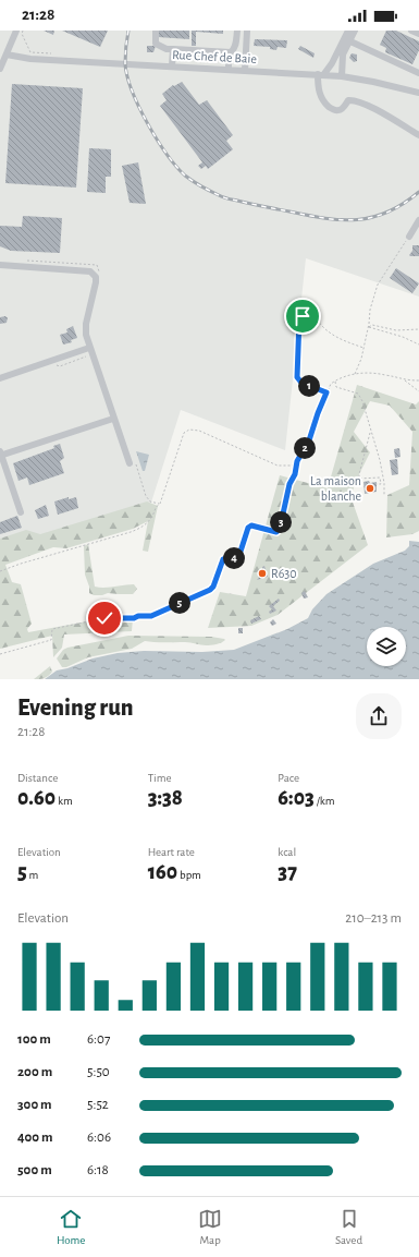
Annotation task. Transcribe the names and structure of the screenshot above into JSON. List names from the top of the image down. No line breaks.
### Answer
{"streets":{"street":["Rue Chef de Baie"]},"places":["La maison blanche","R630"],"page":{"status":"21:28","pins":["1","2","3","4","5"],"heading":["Evening run","21:28"],"stats":[["Distance","0.60 km"],["Time","3:38"],["Pace","6:03 /km"],["Elevation","5 m"],["Heart rate","160 bpm"],["kcal","37"]],"chart":["Elevation","210–213 m"],"list":[{"name":"100 m","note":"6:07"},{"name":"200 m","note":"5:50"},{"name":"300 m","note":"5:52"},{"name":"400 m","note":"6:06"},{"name":"500 m","note":"6:18"}],"tabs":["Home","Map","Saved"]}}
